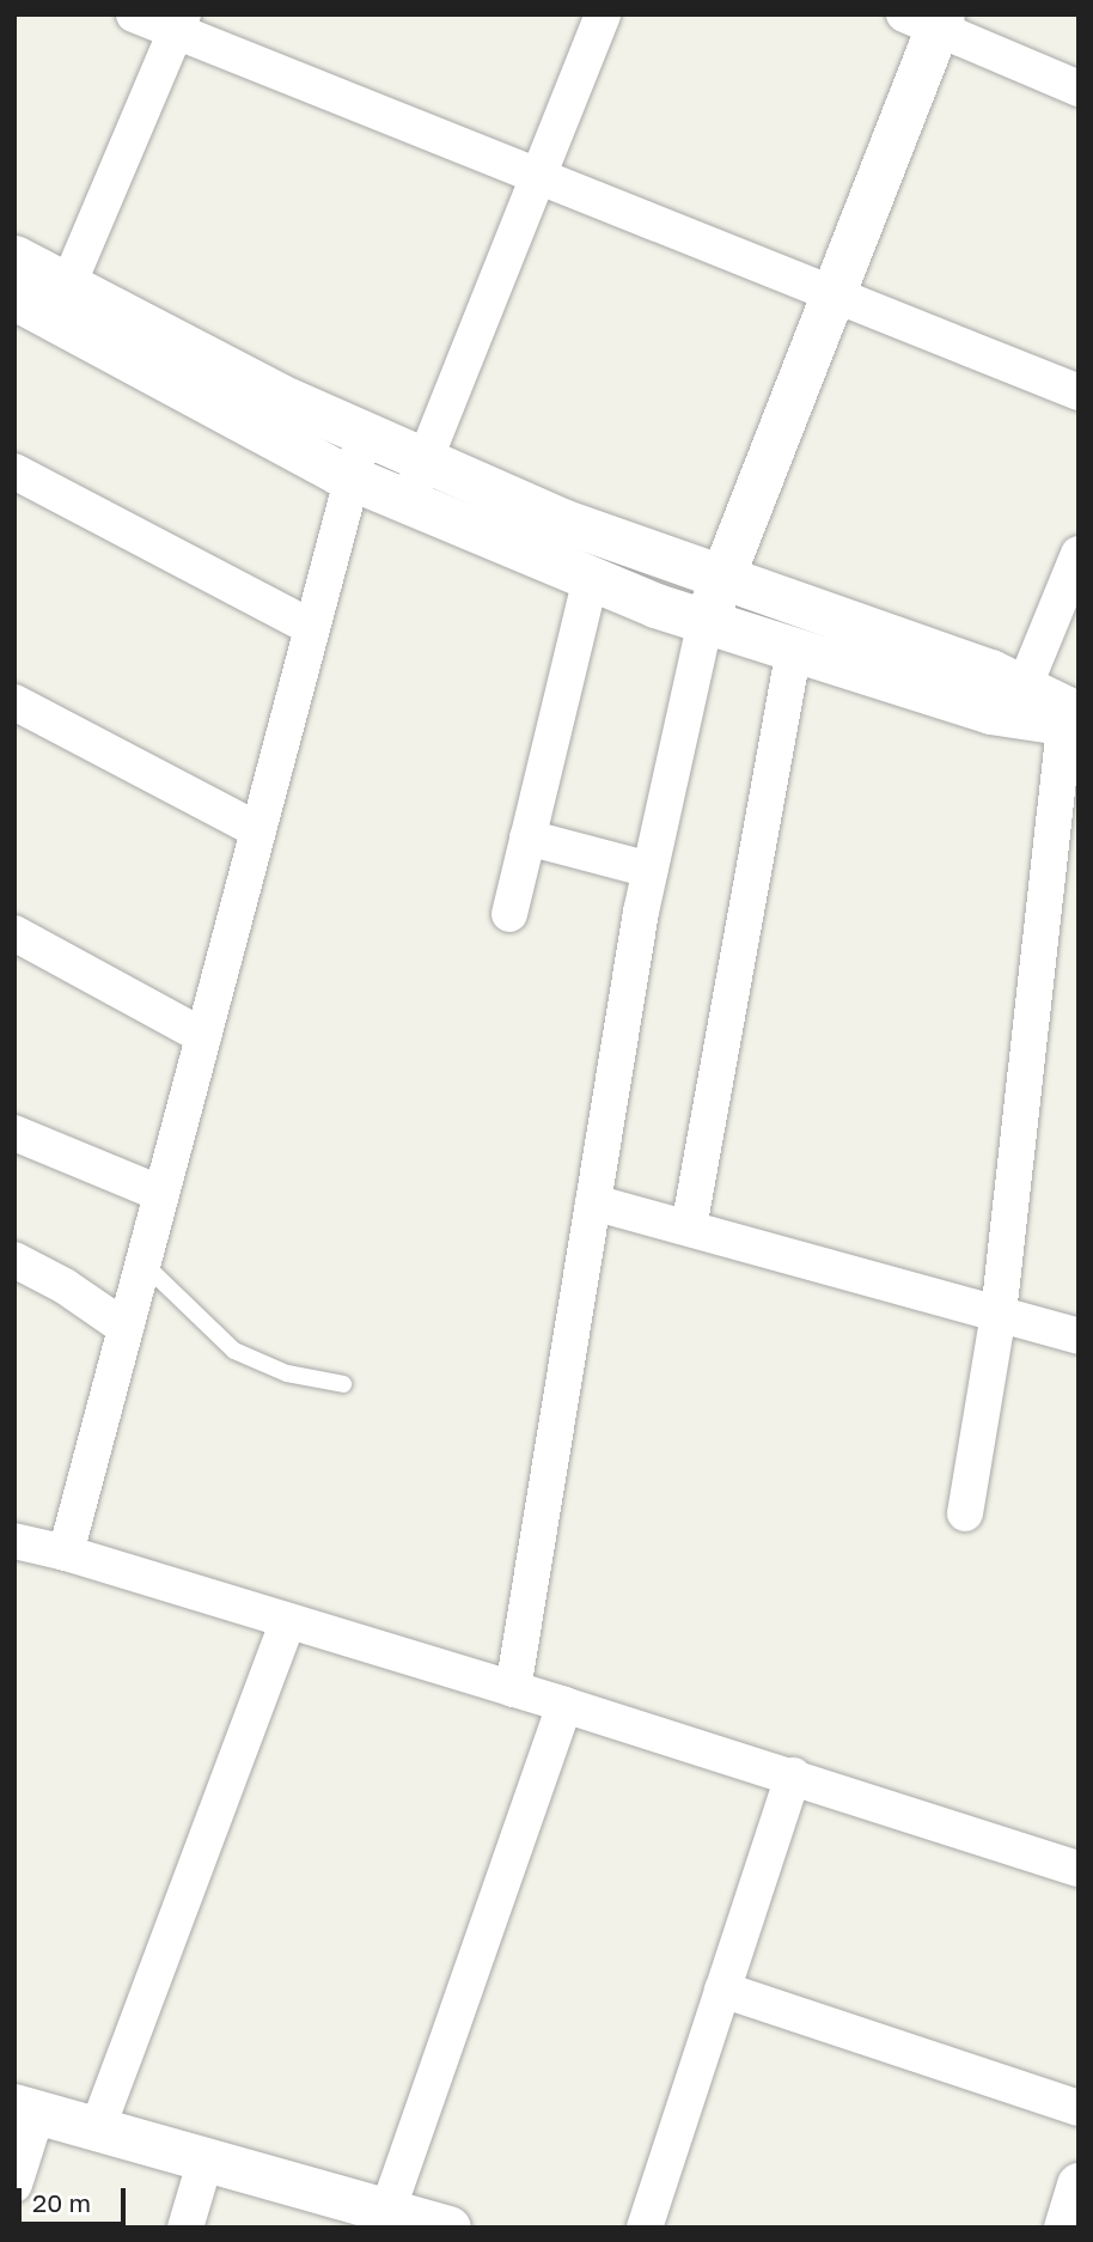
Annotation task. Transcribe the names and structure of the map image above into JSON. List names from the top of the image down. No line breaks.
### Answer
{"scale_bar":"20 m"}
